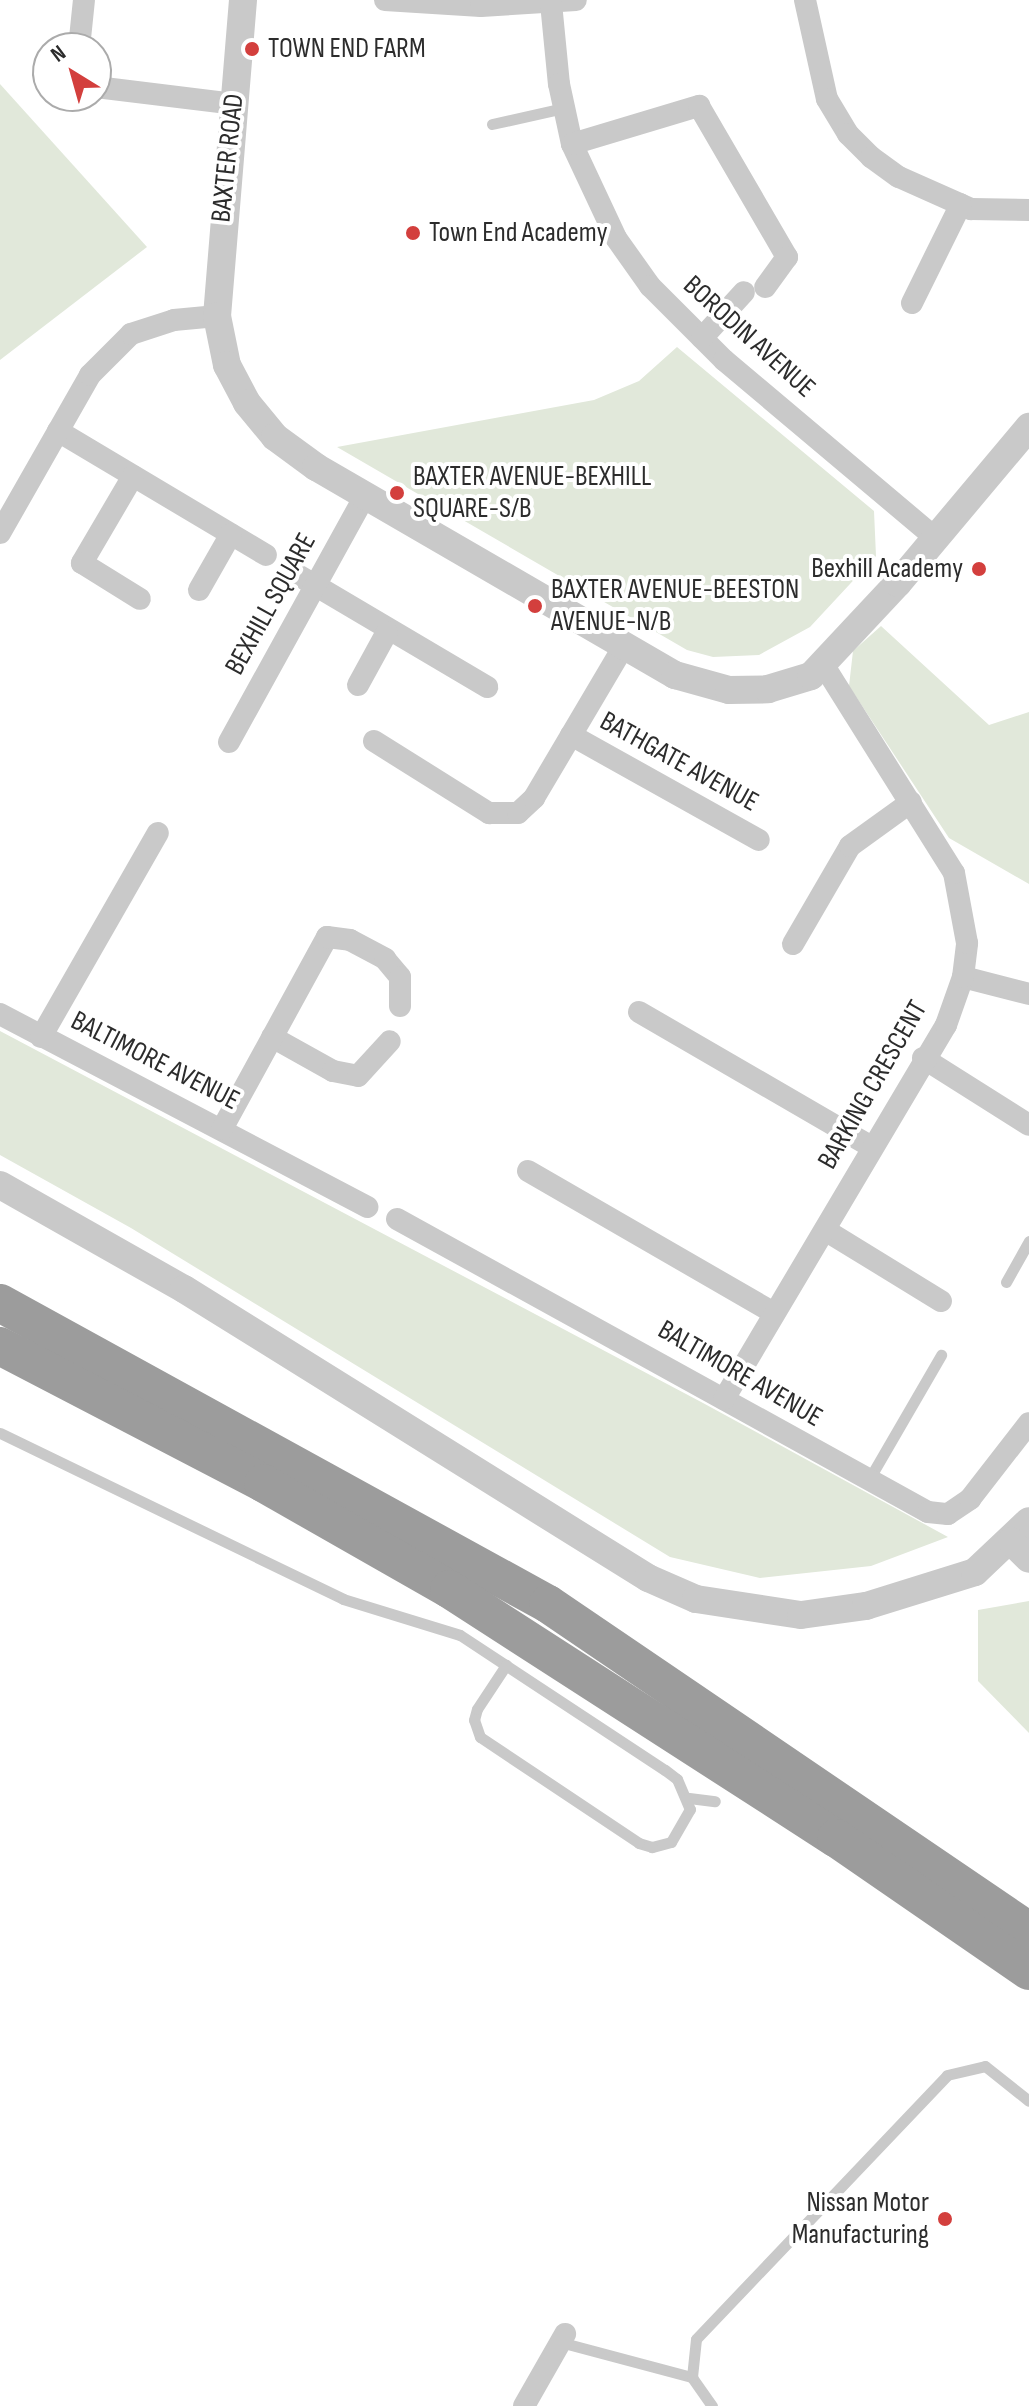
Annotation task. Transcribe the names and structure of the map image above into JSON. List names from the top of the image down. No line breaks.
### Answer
{"streets":{"street":["BAXTER ROAD","BORODIN AVENUE","BEXHILL SQUARE","BATHGATE AVENUE","BALTIMORE AVENUE","BARKING CRESCENT"]},"crossings":[["BAXTER ROAD","BORODIN AVENUE"],["BAXTER ROAD","BEXHILL SQUARE"],["BAXTER ROAD","BARKING CRESCENT"],["BALTIMORE AVENUE","BARKING CRESCENT"]],"places":["TOWN END FARM","Town End Academy","BAXTER AVENUE-BEXHILL SQUARE-S/B","Bexhill Academy","BAXTER AVENUE-BEESTON AVENUE-N/B","Nissan Motor Manufacturing"],"north":"top left"}
